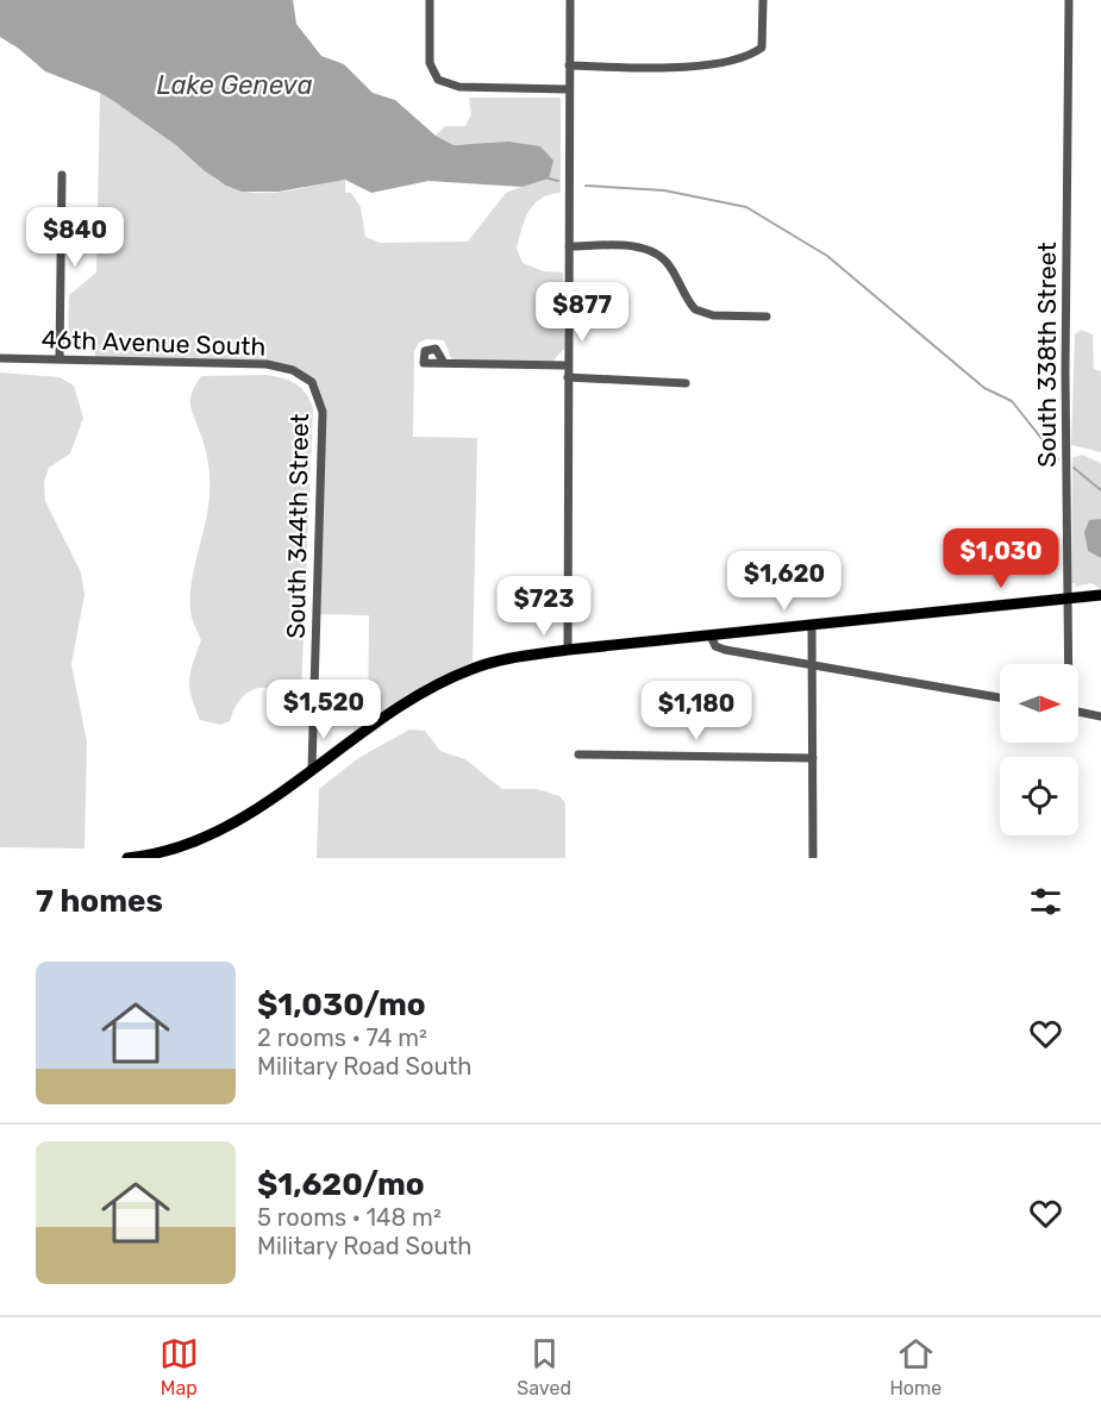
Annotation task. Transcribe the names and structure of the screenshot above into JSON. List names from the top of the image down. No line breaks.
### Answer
{"streets":{"street":["46th Avenue South","South 338th Street","South 344th Street"]},"crossings":[["46th Avenue South","South 344th Street"]],"water":["Lake Geneva"],"north":"right","page":{"price":["$840","$877","$1,030","$1,620","$723","$1,520","$1,180"],"heading":"7 homes","list":[{"name":"$1,030/mo","note":"2 rooms · 74 m² · Military Road South"},{"name":"$1,620/mo","note":"5 rooms · 148 m² · Military Road South"}],"tabs":["Map","Saved","Home"]}}
